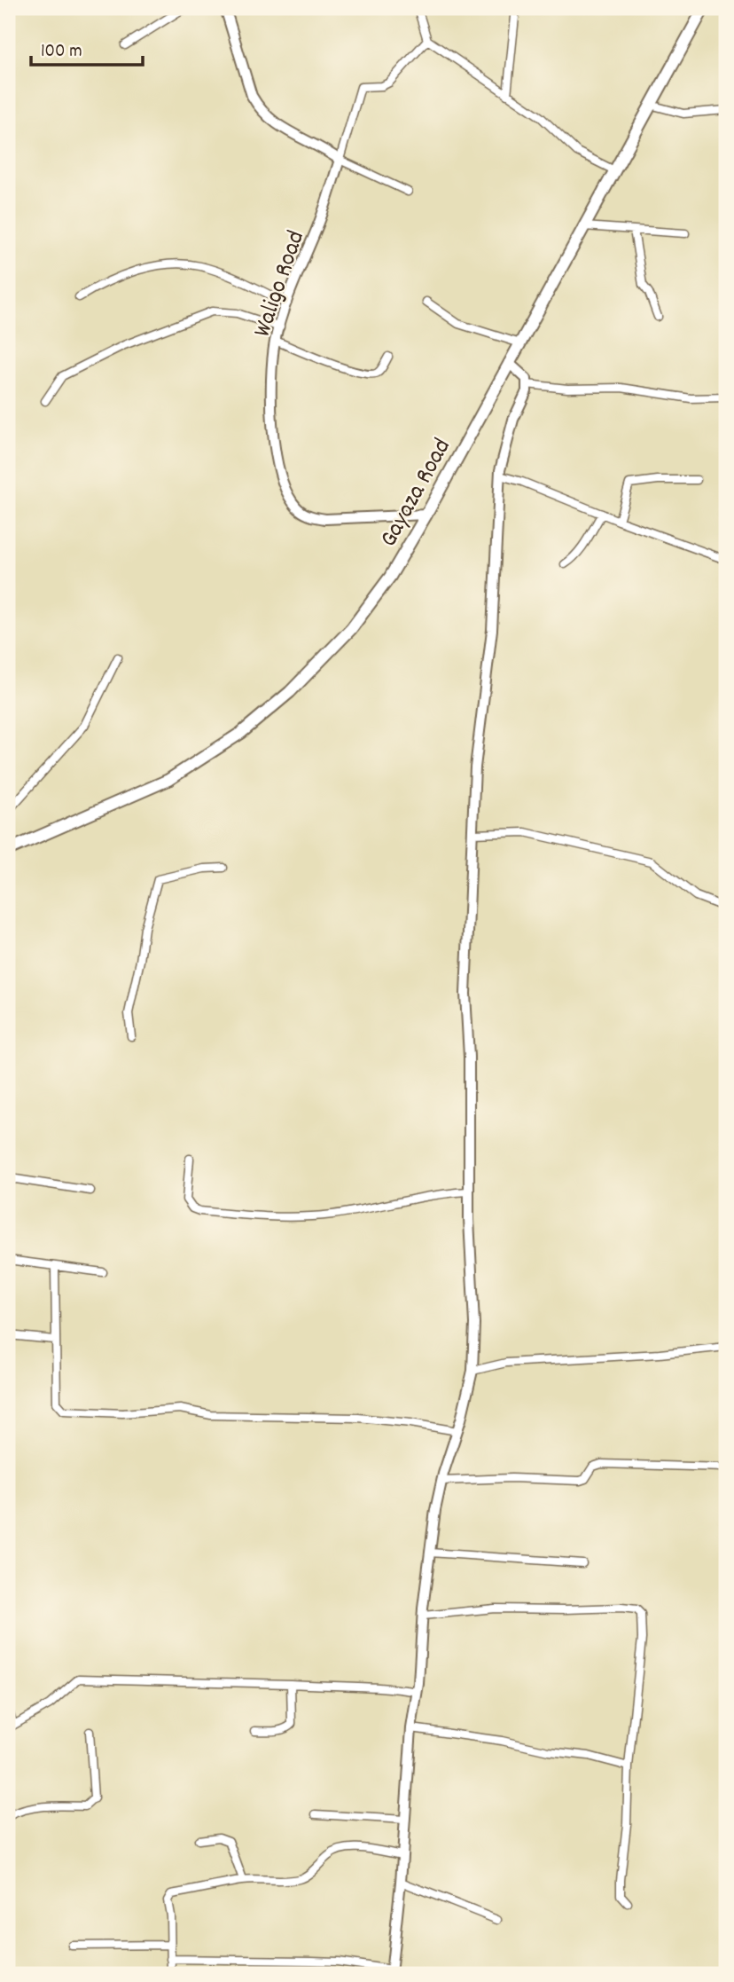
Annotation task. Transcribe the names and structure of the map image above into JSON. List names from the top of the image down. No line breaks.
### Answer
{"streets":{"main road":["Gayaza Road"],"street":["Waligo Road"]},"crossings":[["Waligo Road","Gayaza Road"]],"scale_bar":"100 m"}
